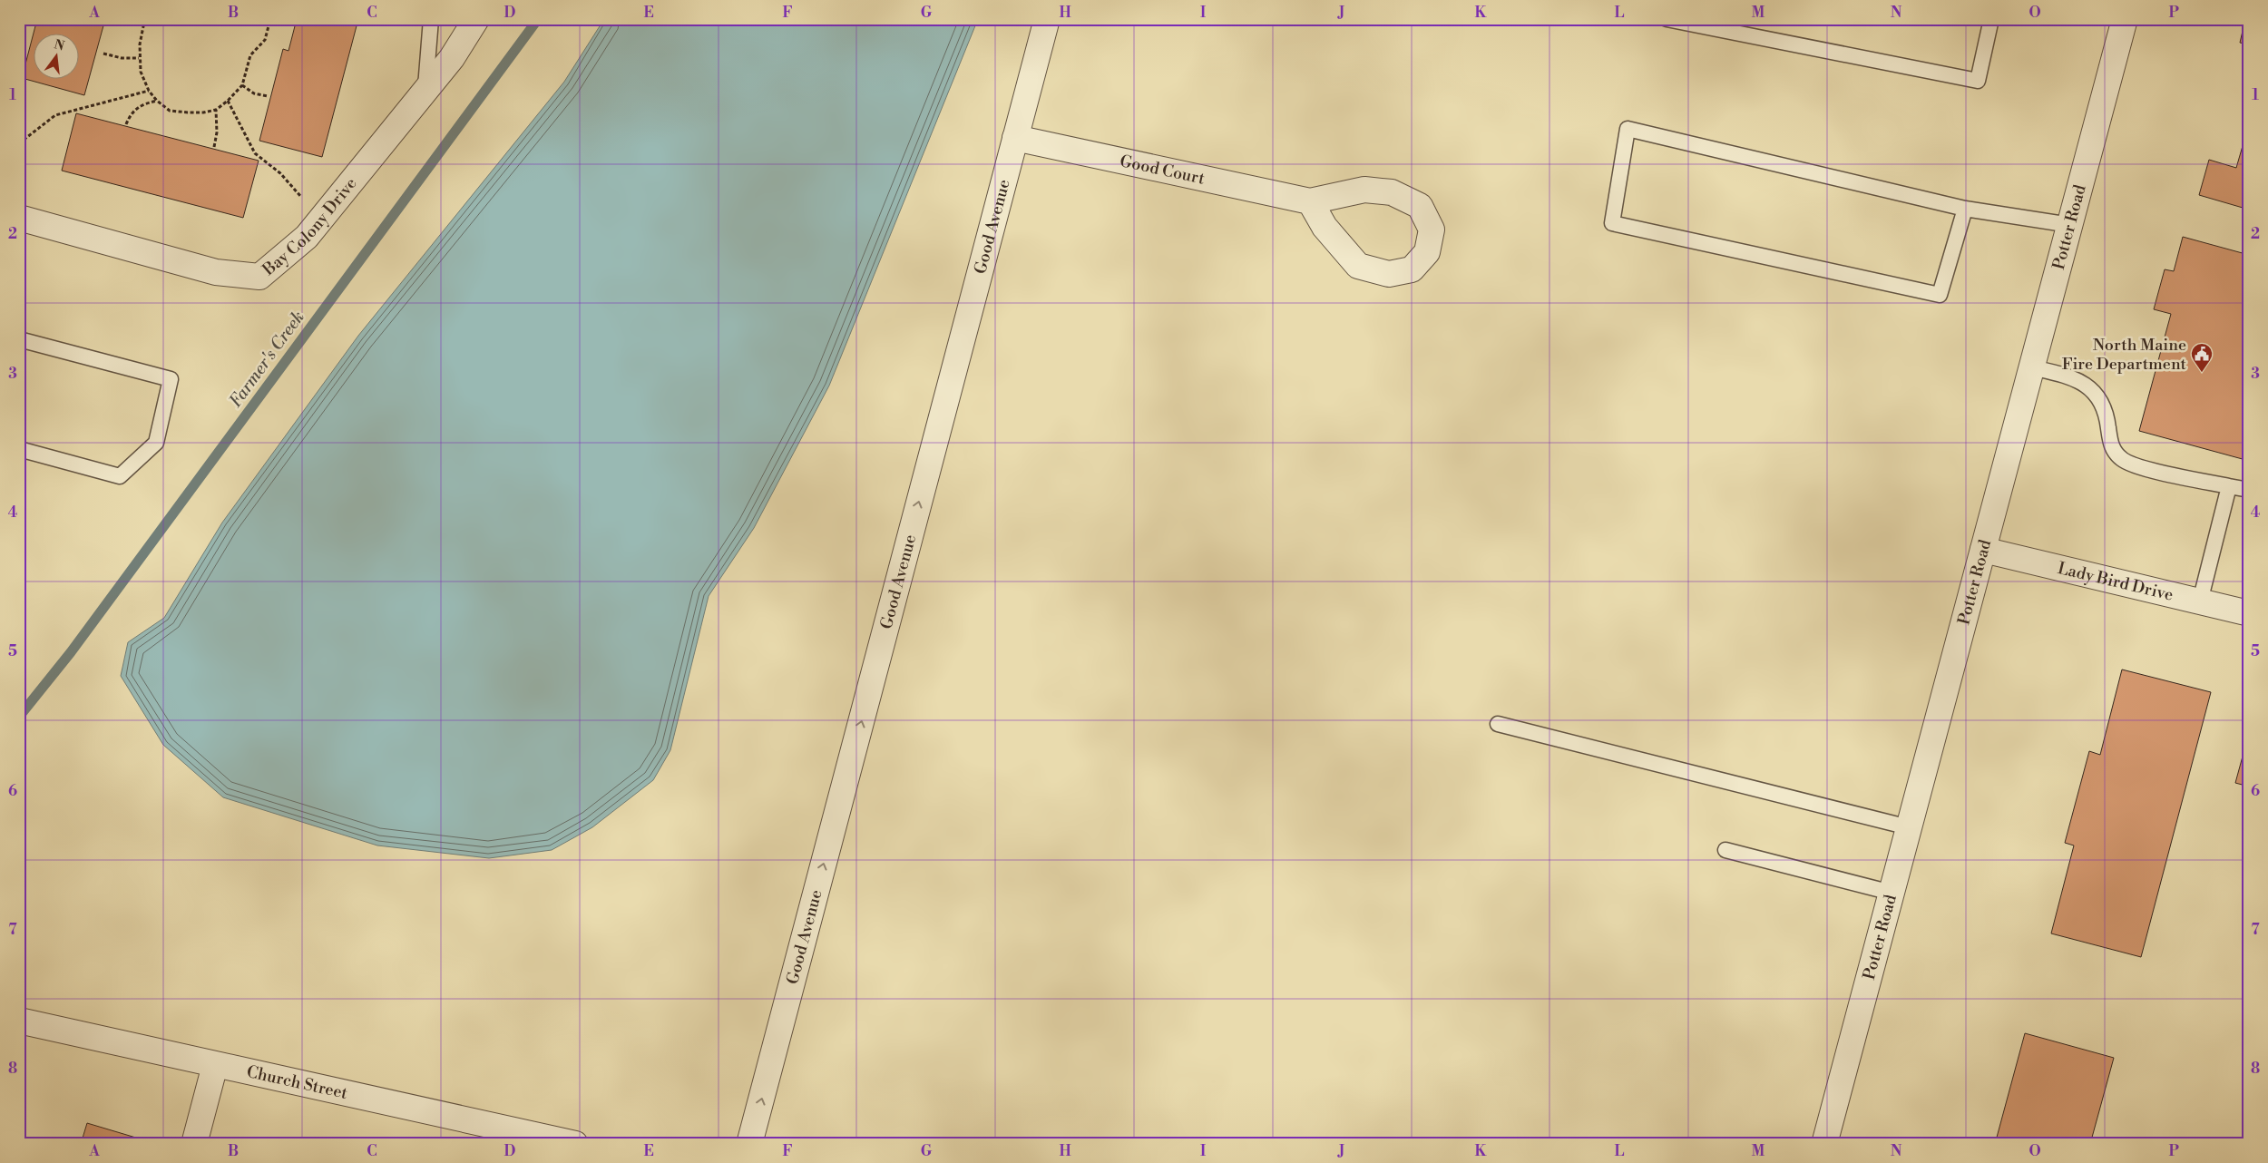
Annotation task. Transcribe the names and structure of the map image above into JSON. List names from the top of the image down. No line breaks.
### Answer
{"streets":{"street":["Good Court","Bay Colony Drive","Good Avenue","Potter Road","Lady Bird Drive","Church Street"]},"crossings":[["Good Court","Good Avenue"],["Potter Road","Lady Bird Drive"]],"one_way":["Good Avenue"],"water":["Farmer's Creek"],"places":{"public building":["North Maine Fire Department"]},"north":"top","grid":{"columns":["A","B","C","D","E","F","G","H","I","J","K","L","M","N","O","P"],"rows":["1","2","3","4","5","6","7","8"]}}
